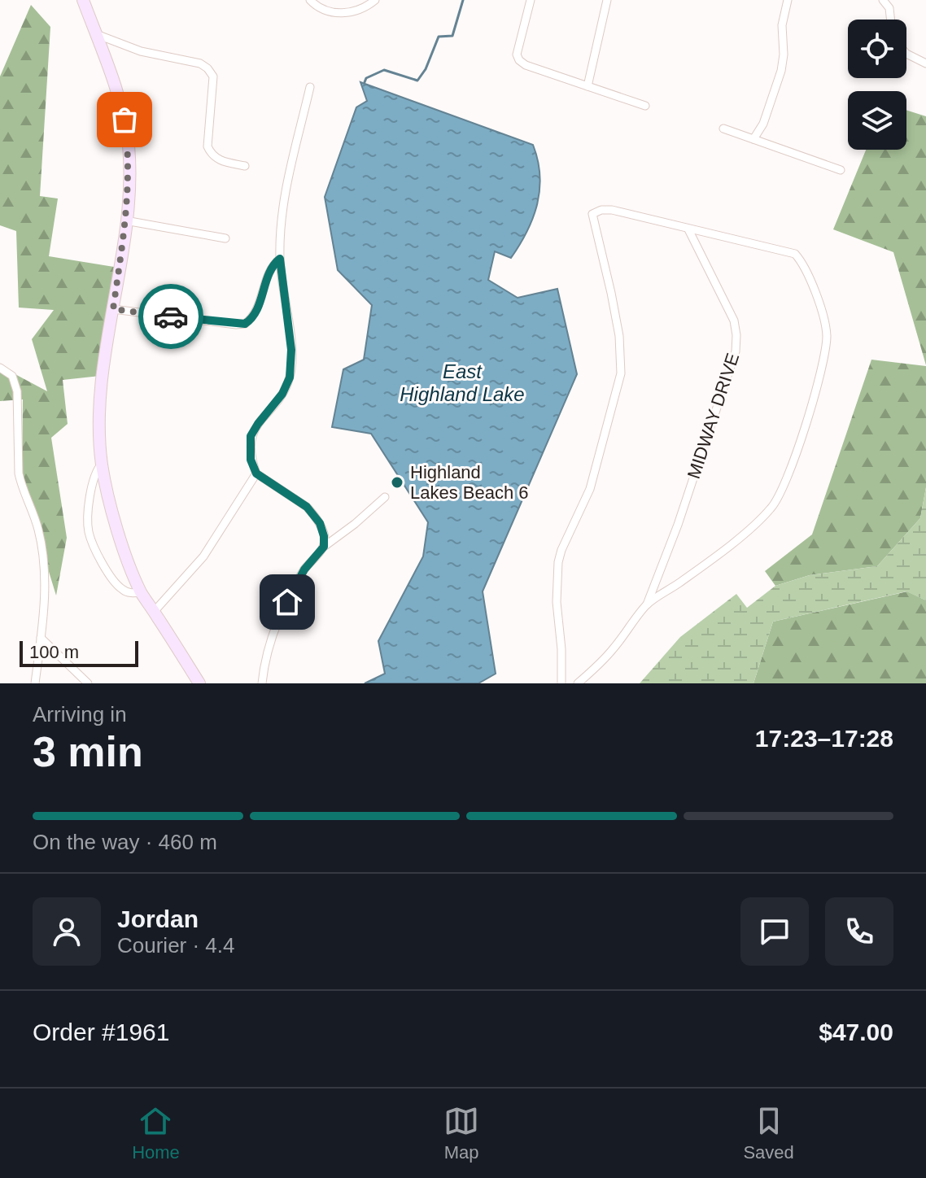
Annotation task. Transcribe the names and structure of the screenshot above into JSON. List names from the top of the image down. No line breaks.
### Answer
{"streets":{"street":["MIDWAY DRIVE"]},"water":["East Highland Lake"],"places":["Highland Lakes Beach 6"],"scale_bar":"100 m","page":{"scale":"100 m","heading":["3 min","Arriving in","17:23–17:28"],"panel":["Jordan","Courier · 4.4","Order #1961","$47.00"],"bar":"On the way · 460 m","tabs":["Home","Map","Saved"]}}
